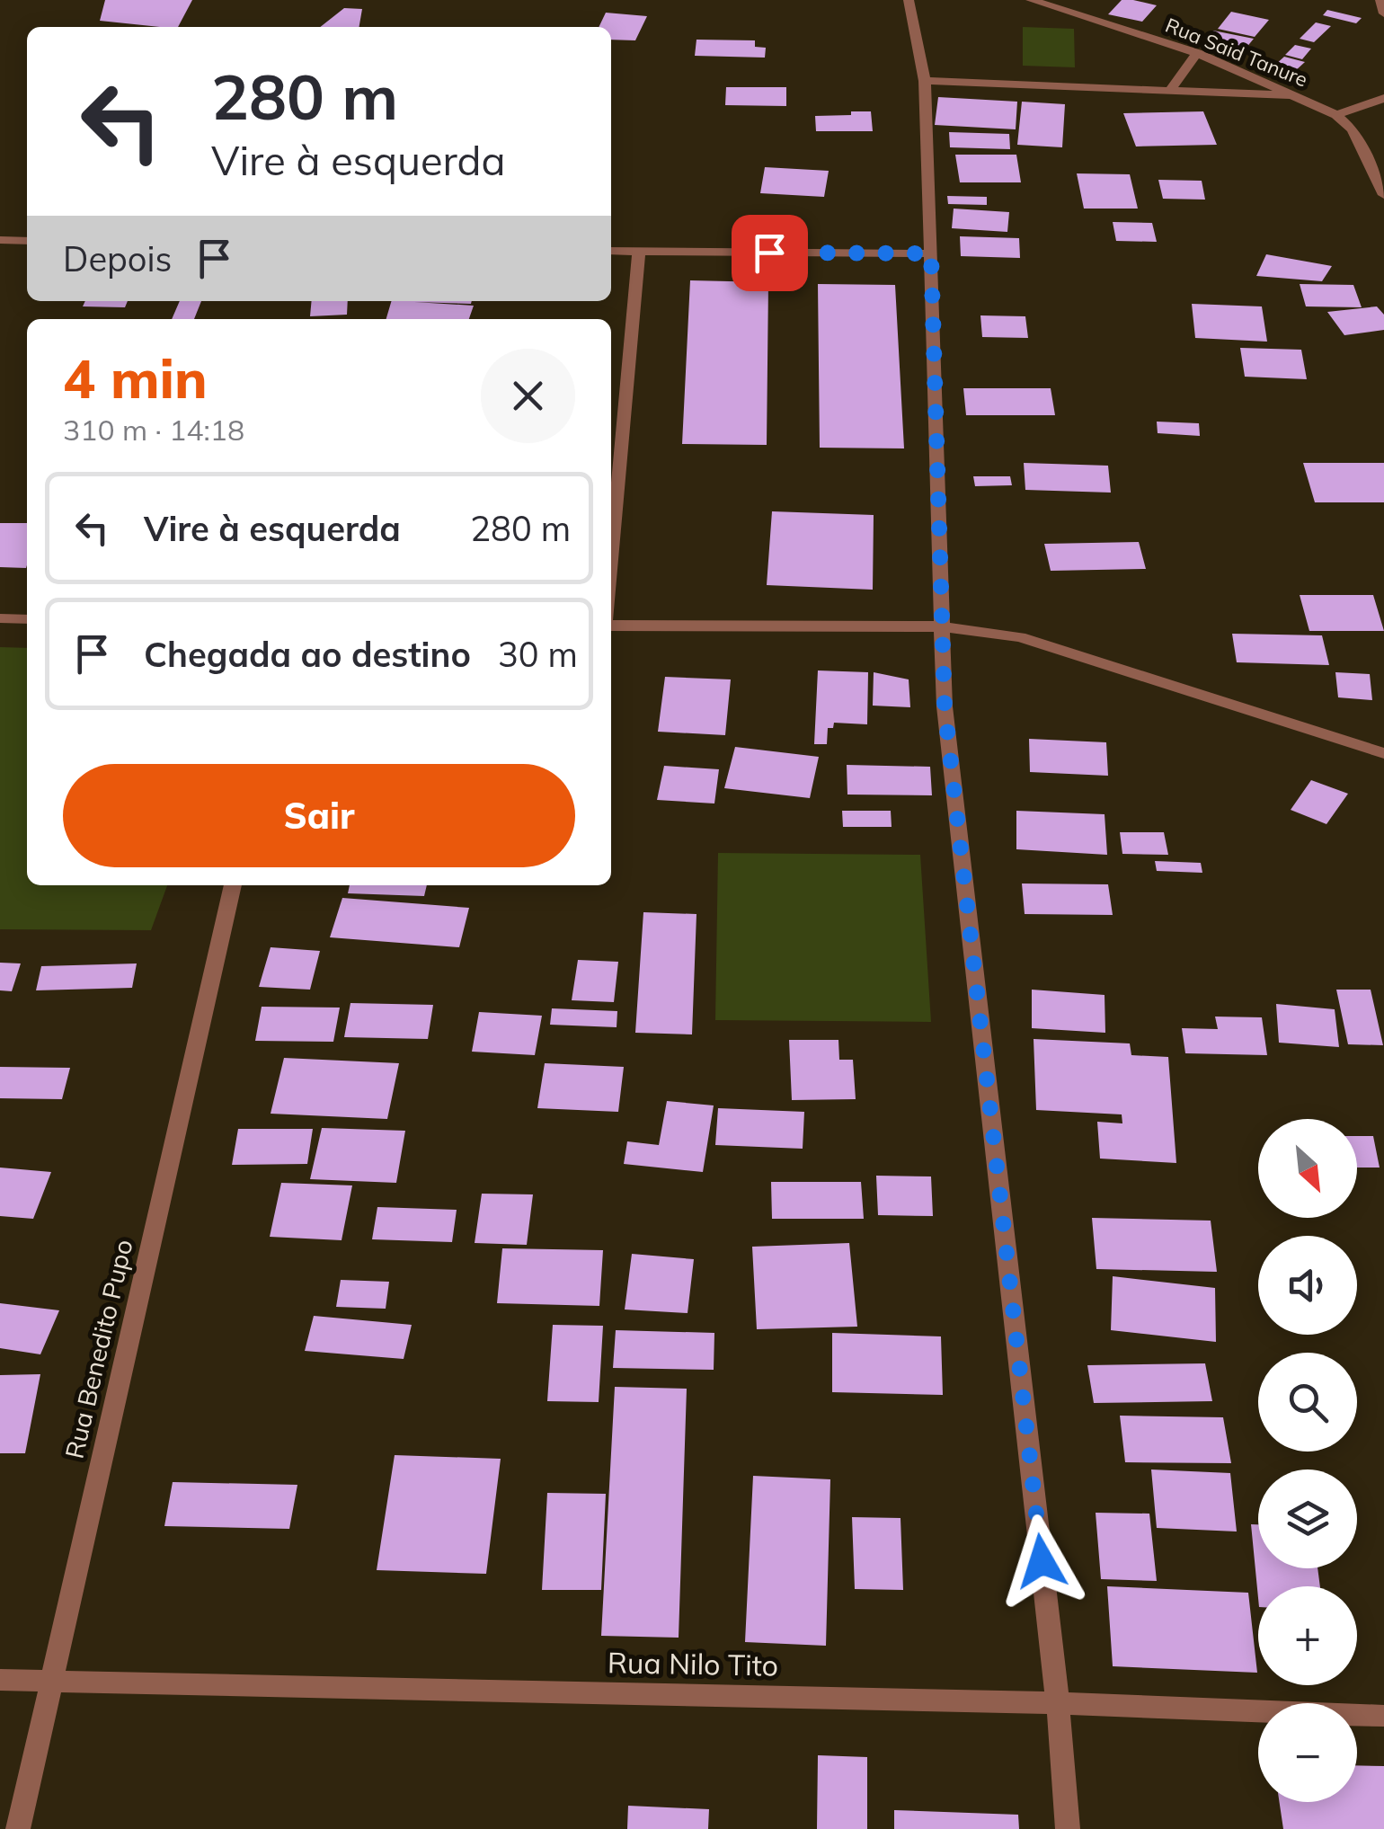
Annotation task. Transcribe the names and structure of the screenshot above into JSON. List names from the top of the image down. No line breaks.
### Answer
{"streets":{"street":["Rua Said Tanure","Rua Benedito Pupo","Rua Nilo Tito"]},"crossings":[["Rua Benedito Pupo","Rua Nilo Tito"]],"north":"bottom right","page":{"turn":["280 m","Vire à esquerda"],"then":"Depois","heading":["4 min","310 m · 14:18"],"list":[{"name":"Vire à esquerda","value":"280 m"},{"name":"Chegada ao destino","value":"30 m"}],"buttons":"Sair","map_buttons":["+","−"]}}
